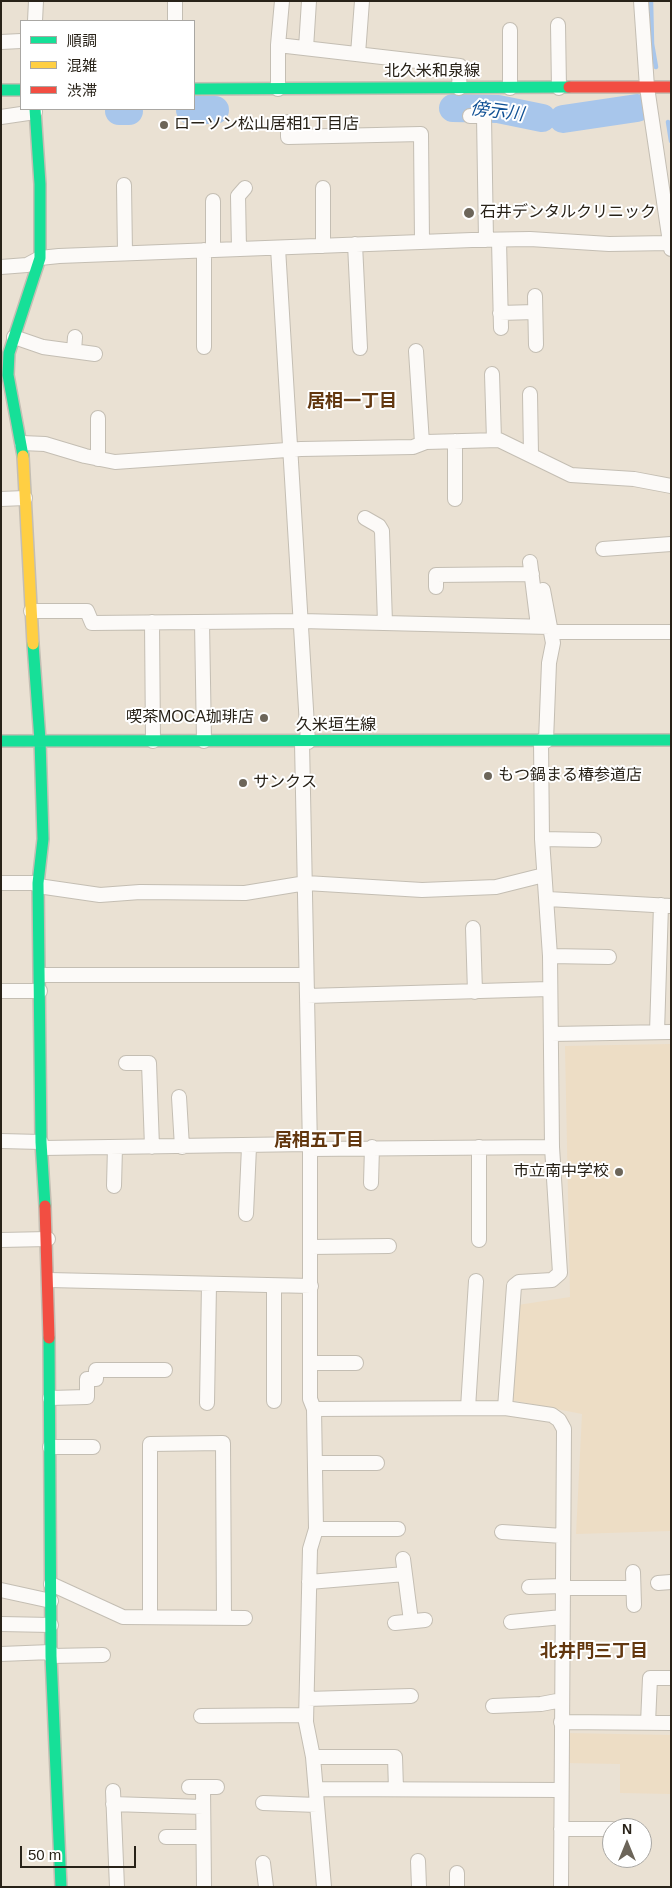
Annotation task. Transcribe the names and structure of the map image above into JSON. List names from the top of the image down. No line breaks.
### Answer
{"streets":{"street":["北久米和泉線","久米垣生線"]},"districts":["居相一丁目","居相五丁目","北井門三丁目"],"water":["傍示川"],"places":["ローソン松山居相1丁目店","石井デンタルクリニック","喫茶MOCA珈琲店","もつ鍋まる椿参道店","サンクス","市立南中学校"],"legend":["順調","混雑","渋滞"],"scale_bar":"50 m","north":"top"}
